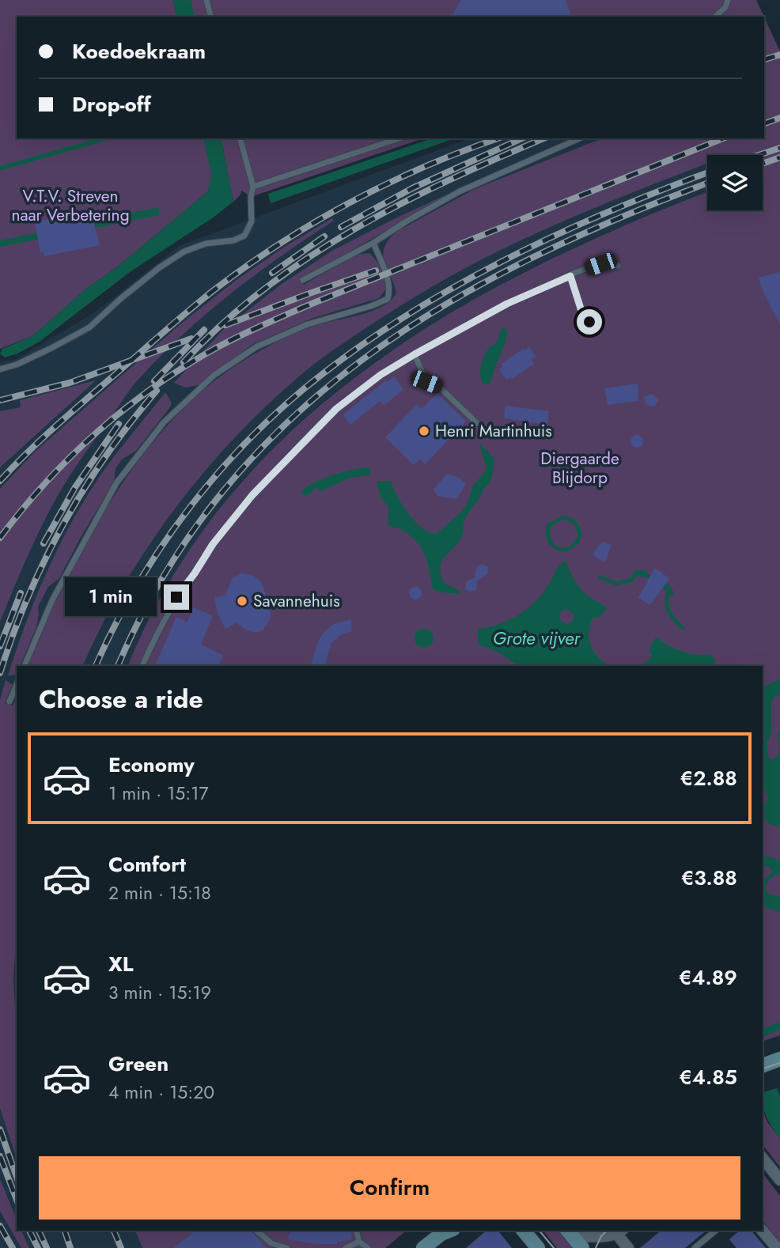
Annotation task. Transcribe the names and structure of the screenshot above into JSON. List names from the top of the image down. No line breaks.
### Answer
{"water":["Grote vijver"],"parks":["V.T.V. Streven naar Verbetering","Diergaarde Blijdorp"],"places":["Henri Martinhuis","Savannehuis"],"page":{"banner":["Koedoekraam","Drop-off"],"bubble":"1 min","heading":"Choose a ride","list":[{"name":"Economy","note":"1 min · 15:17","value":"€2.88"},{"name":"Comfort","note":"2 min · 15:18","value":"€3.88"},{"name":"XL","note":"3 min · 15:19","value":"€4.89"},{"name":"Green","note":"4 min · 15:20","value":"€4.85"}],"buttons":"Confirm"}}
